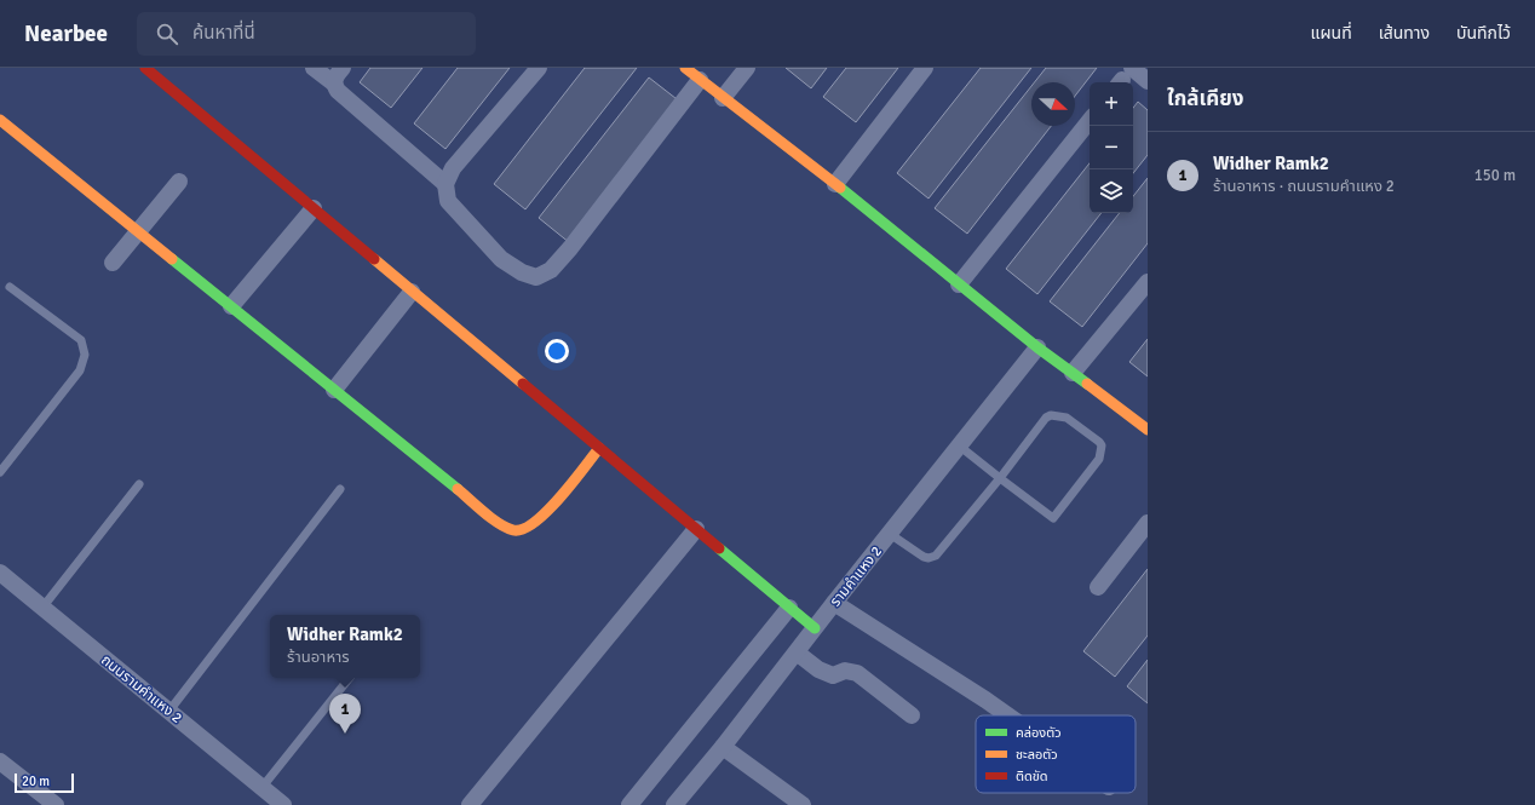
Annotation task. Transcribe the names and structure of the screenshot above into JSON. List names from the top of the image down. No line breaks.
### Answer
{"streets":{"street":["รามคำแหง 2","ถนนรามคำแหง 2"]},"legend":["คล่องตัว","ชะลอตัว","ติดขัด"],"scale_bar":"20 m","north":"right","page":{"header":"Nearbee","search":"ค้นหาที่นี่","nav":["แผนที่","เส้นทาง","บันทึกไว้"],"heading":"ใกล้เคียง","map_buttons":["+","−"],"list":[{"mark":"1","name":"Widher Ramk2","note":"ร้านอาหาร · ถนนรามคำแหง 2","value":"150 m"}],"popup":["Widher Ramk2","ร้านอาหาร"],"pins":"1","scale":"20 m"}}
